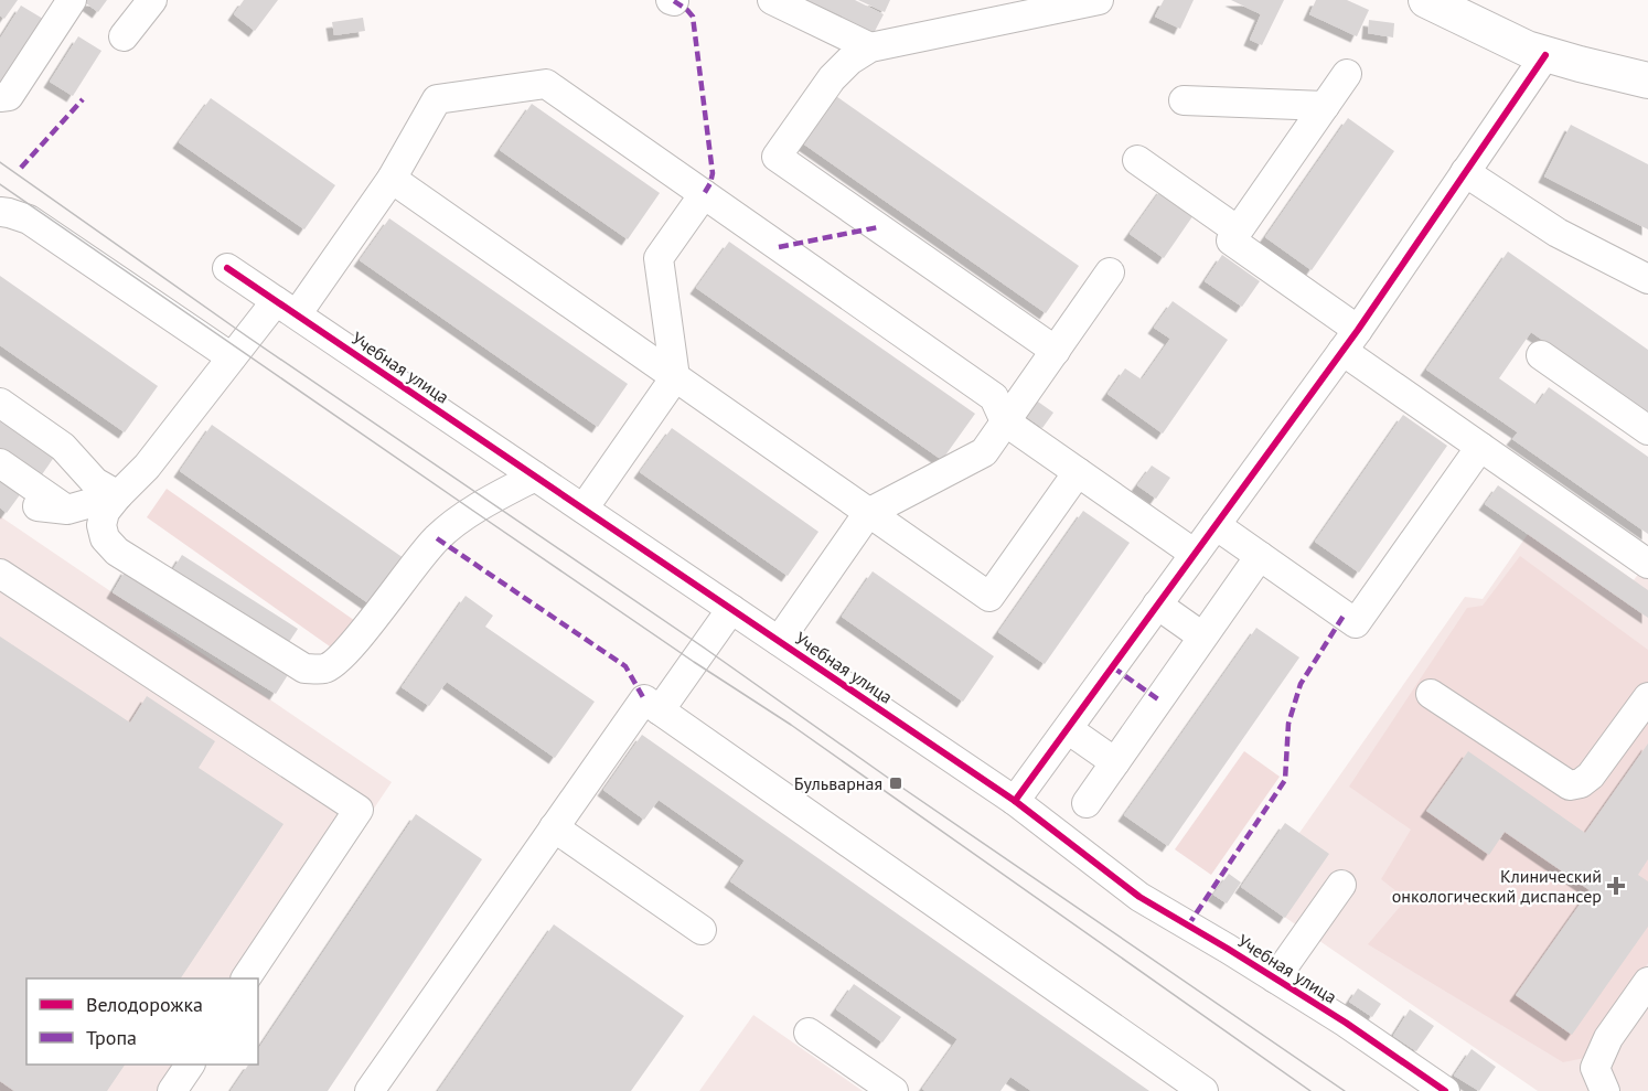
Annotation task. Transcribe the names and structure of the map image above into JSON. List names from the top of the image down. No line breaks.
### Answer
{"streets":{"street":["Учебная улица"]},"places":{"transit":["Бульварная"],"health":["Клинический онкологический диспансер"]},"legend":["Велодорожка","Тропа"]}
